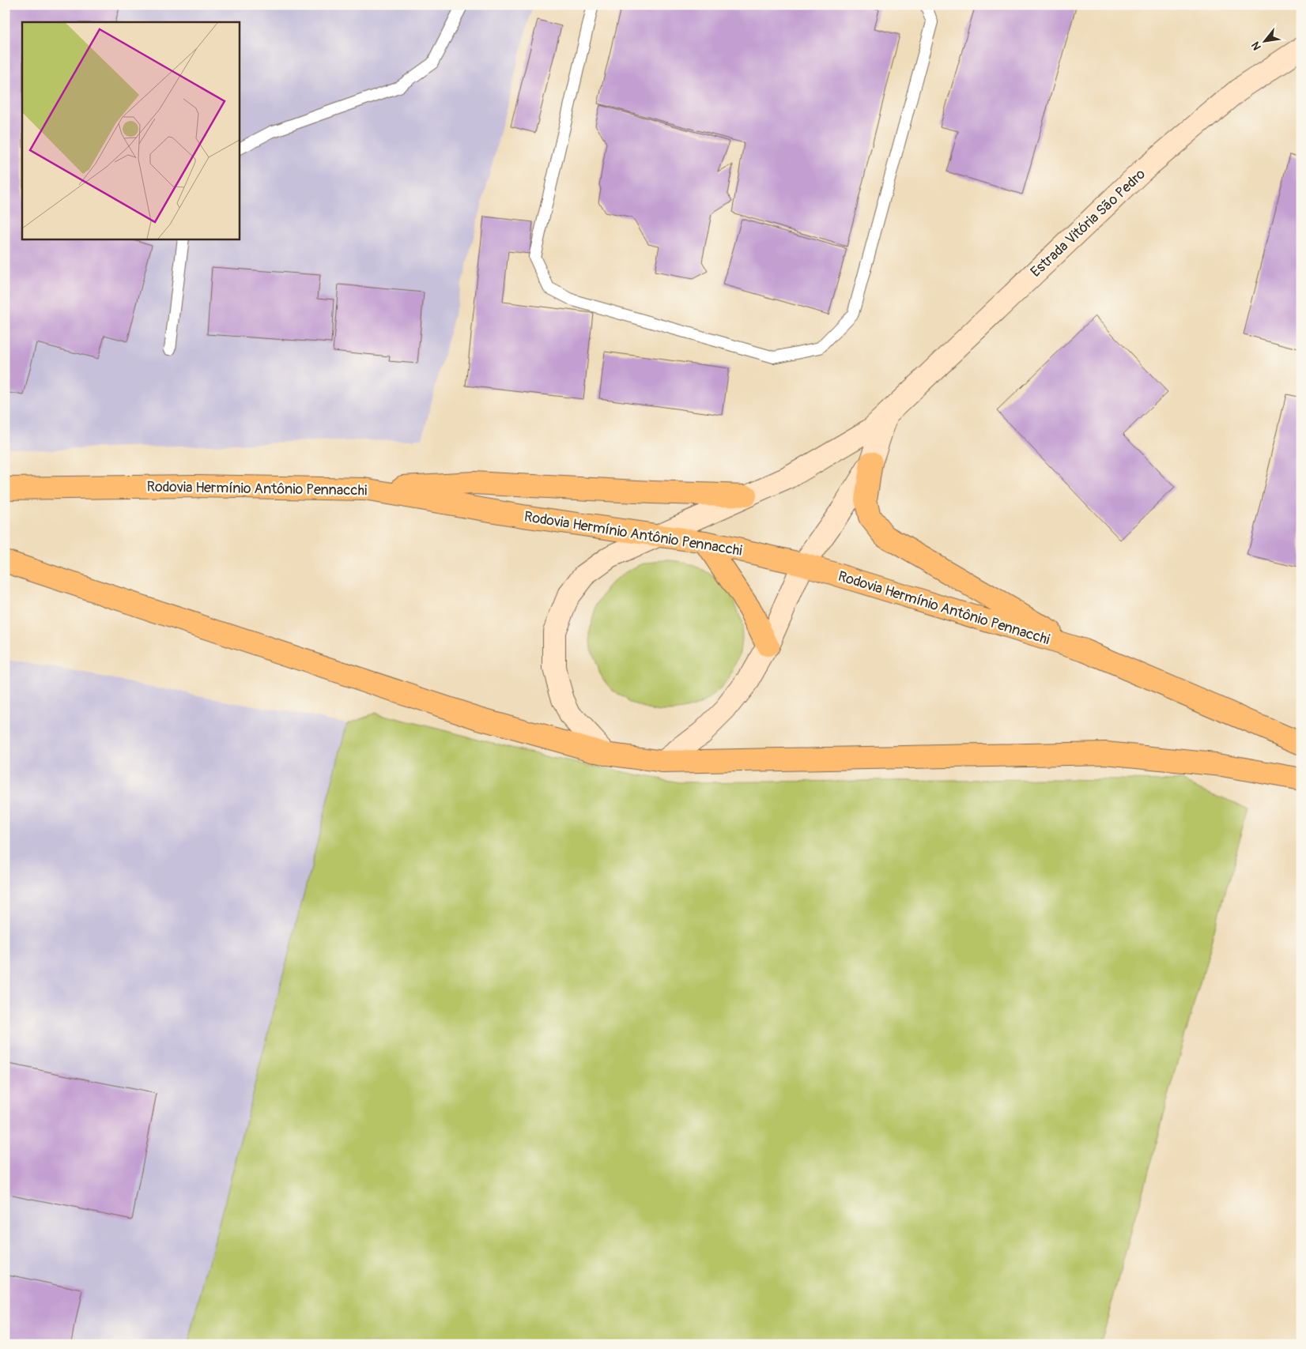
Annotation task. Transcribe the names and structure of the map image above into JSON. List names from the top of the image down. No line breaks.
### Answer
{"streets":{"highway":["Rodovia Hermínio Antônio Pennacchi"],"main road":["Estrada Vitória São Pedro"]},"crossings":[["Estrada Vitória São Pedro","Rodovia Hermínio Antônio Pennacchi"]],"north":"bottom left"}
